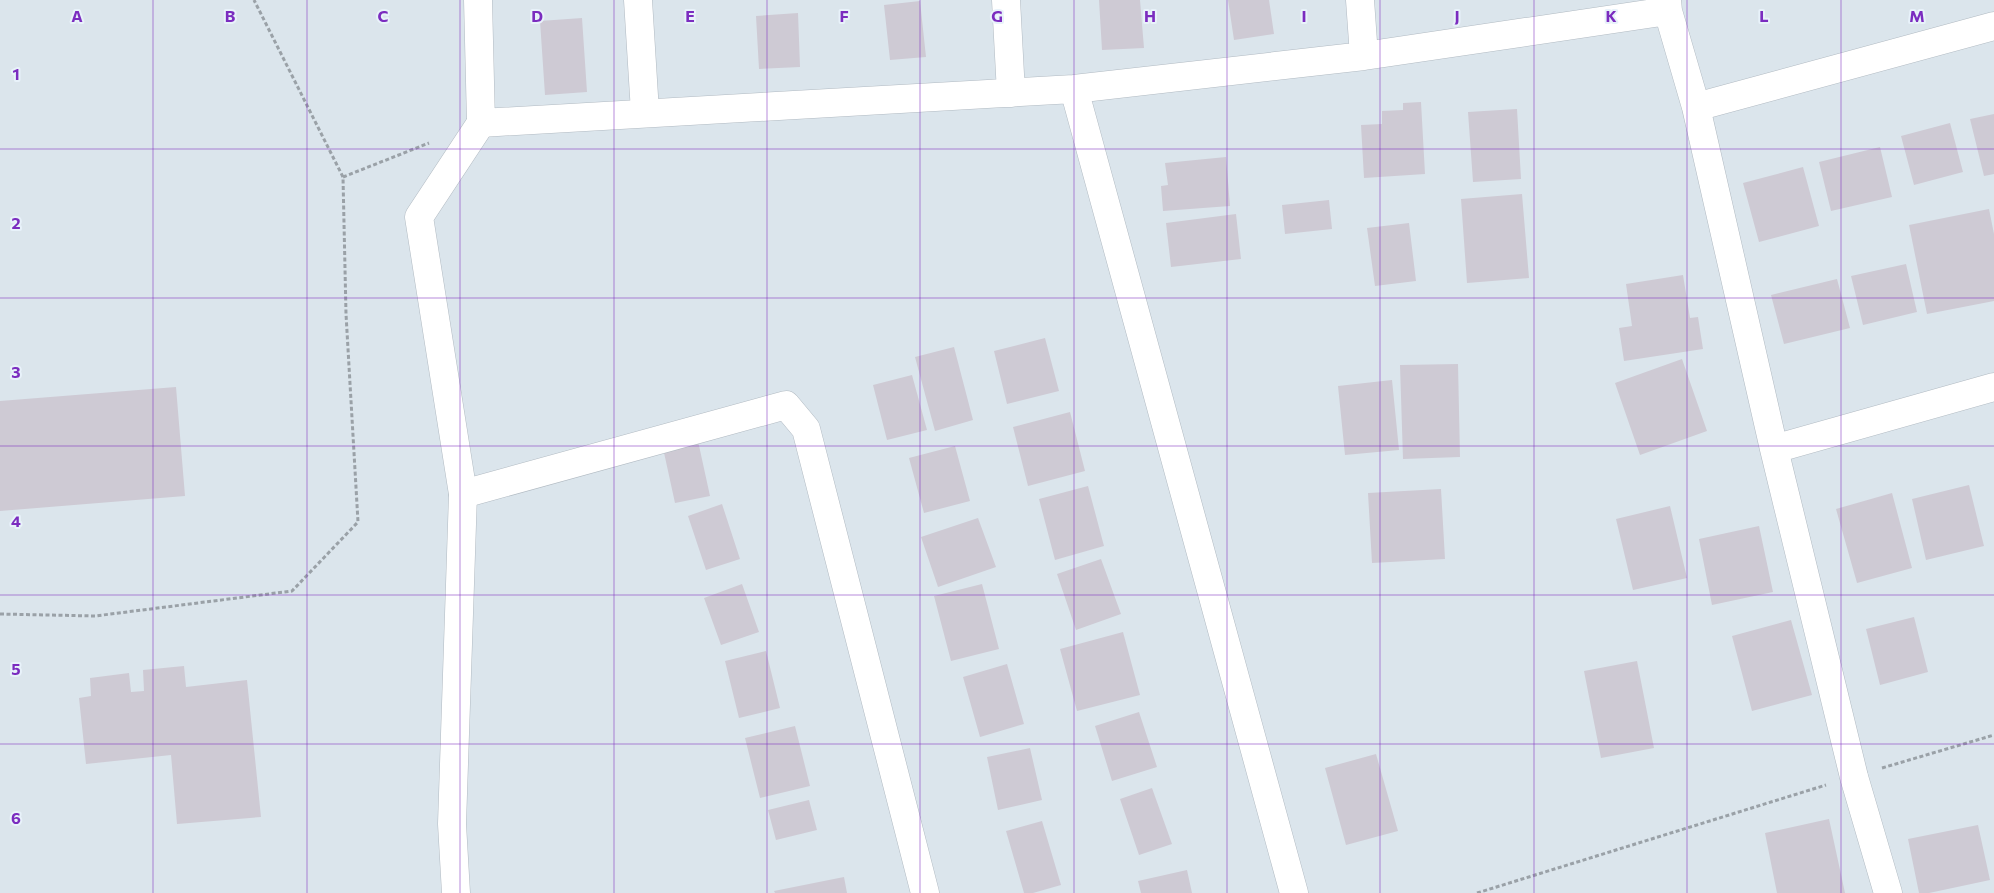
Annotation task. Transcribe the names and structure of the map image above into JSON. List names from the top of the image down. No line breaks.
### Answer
{"grid":{"columns":["A","B","C","D","E","F","G","H","I","J","K","L","M"],"rows":["1","2","3","4","5","6"]}}
